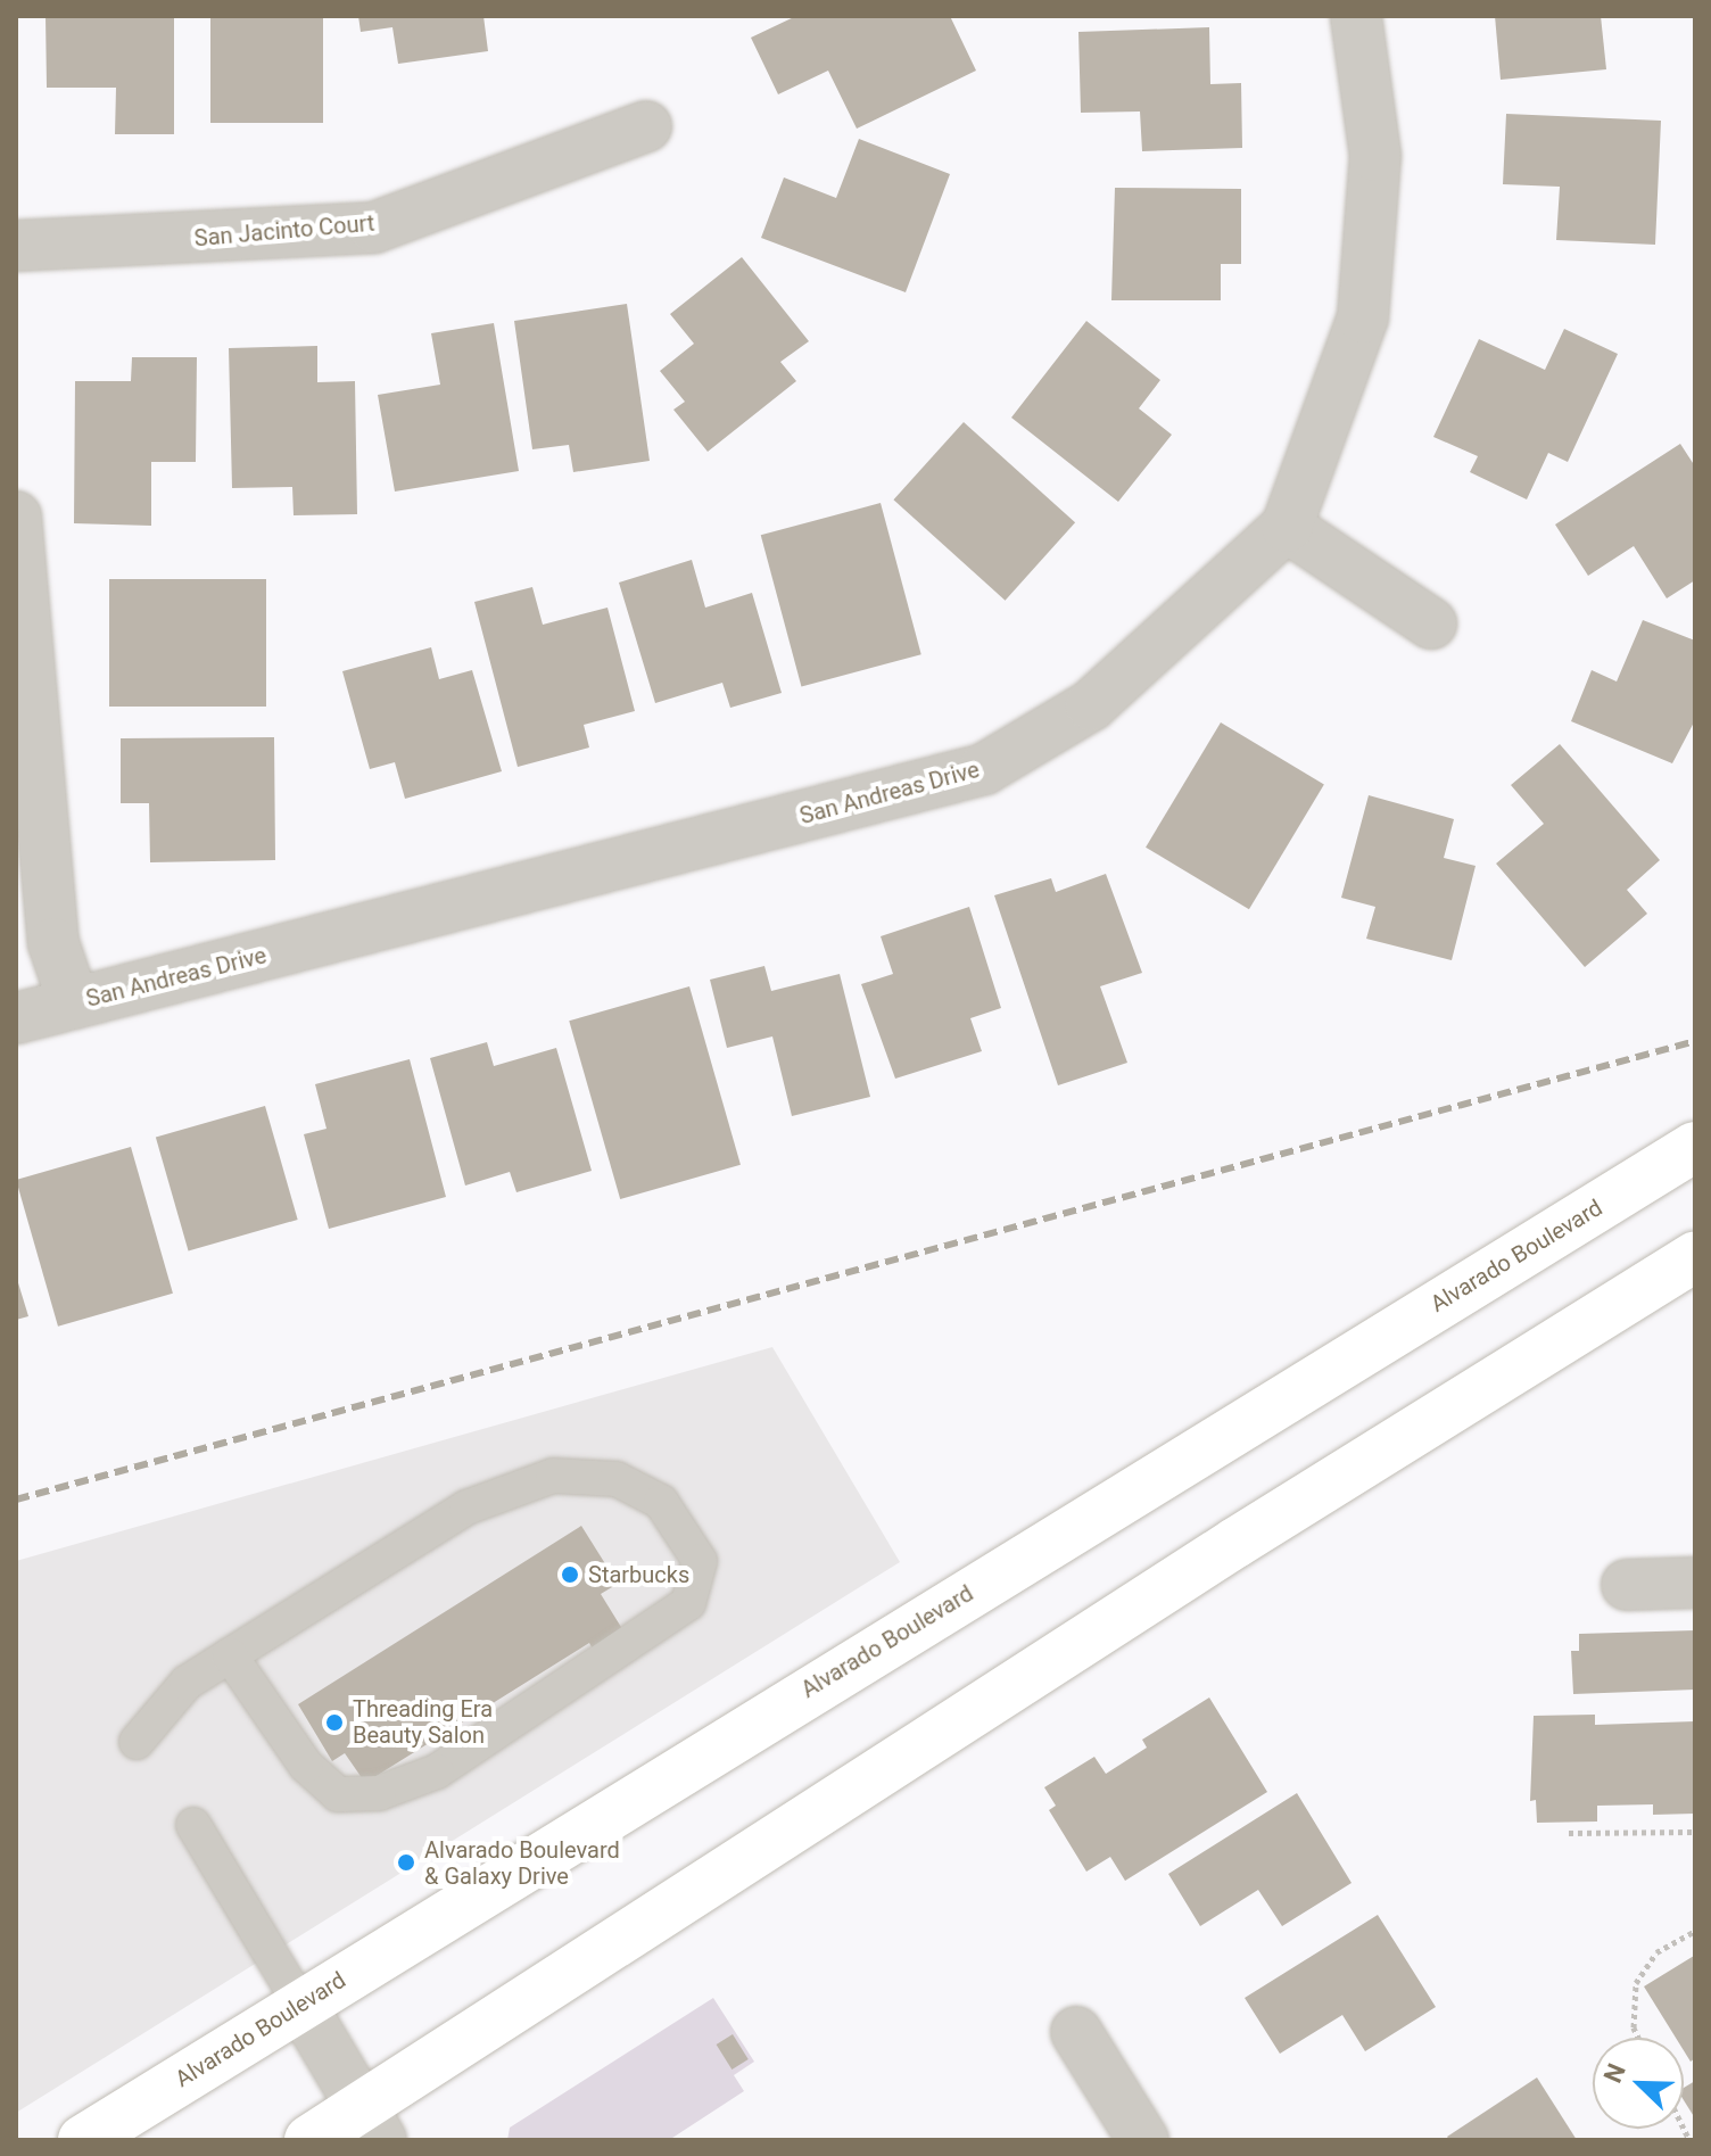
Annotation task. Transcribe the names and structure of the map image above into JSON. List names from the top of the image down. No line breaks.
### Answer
{"streets":{"main road":["Alvarado Boulevard"],"street":["San Jacinto Court","San Andreas Drive"]},"places":["Starbucks","Threading Era Beauty Salon","Alvarado Boulevard & Galaxy Drive"],"north":"top left"}
